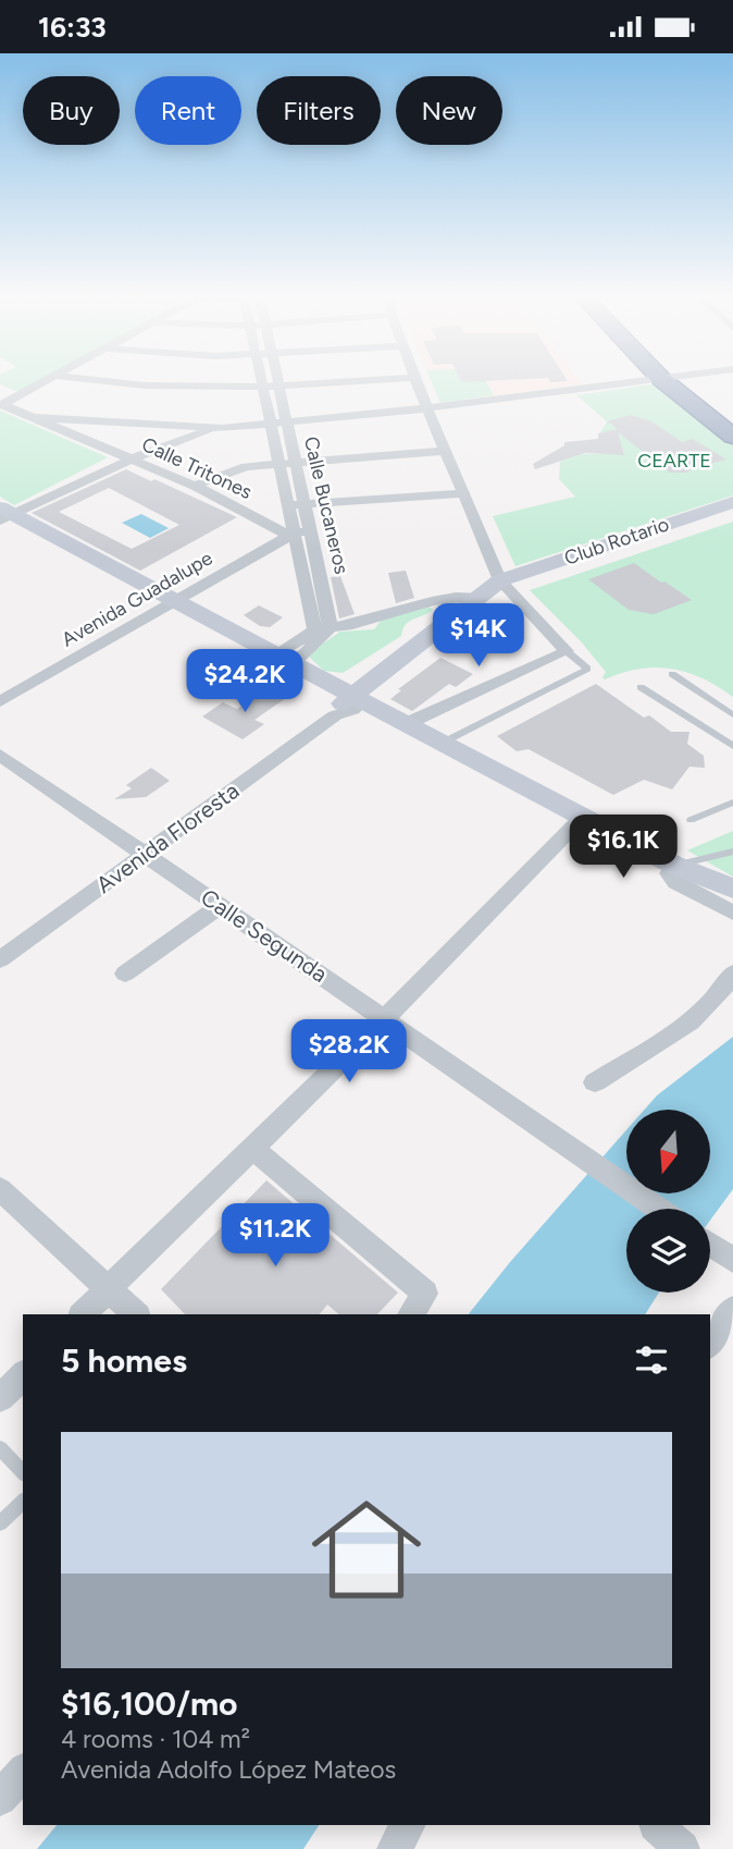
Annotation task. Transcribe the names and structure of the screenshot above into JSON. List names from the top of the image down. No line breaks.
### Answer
{"streets":{"main road":["Club Rotario","Avenida Floresta"],"street":["Calle Tritones","Calle Bucaneros","Avenida Guadalupe","Calle Segunda"]},"crossings":[["Calle Tritones","Calle Bucaneros"],["Calle Tritones","Avenida Guadalupe"],["Calle Bucaneros","Avenida Guadalupe"],["Club Rotario","Avenida Floresta"],["Avenida Floresta","Calle Segunda"]],"parks":["CEARTE"],"north":"bottom","page":{"status":"16:33","chip":["Buy","Rent","Filters","New"],"price":["$14K","$24.2K","$16.1K","$28.2K","$11.2K"],"heading":"5 homes","list":[{"name":"$16,100/mo","note":"4 rooms · 104 m² · Avenida Adolfo López Mateos"}]}}
